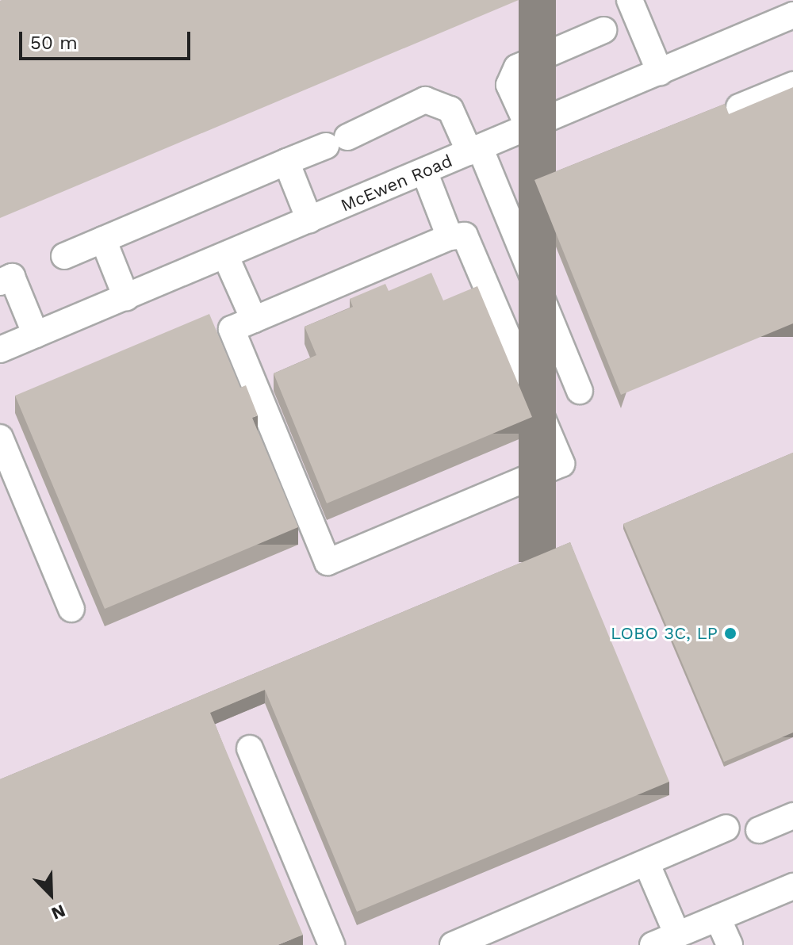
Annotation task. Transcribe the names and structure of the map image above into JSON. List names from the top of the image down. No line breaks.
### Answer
{"streets":{"street":["McEwen Road"]},"places":["LOBO 3C, LP"],"scale_bar":"50 m","north":"bottom right"}
